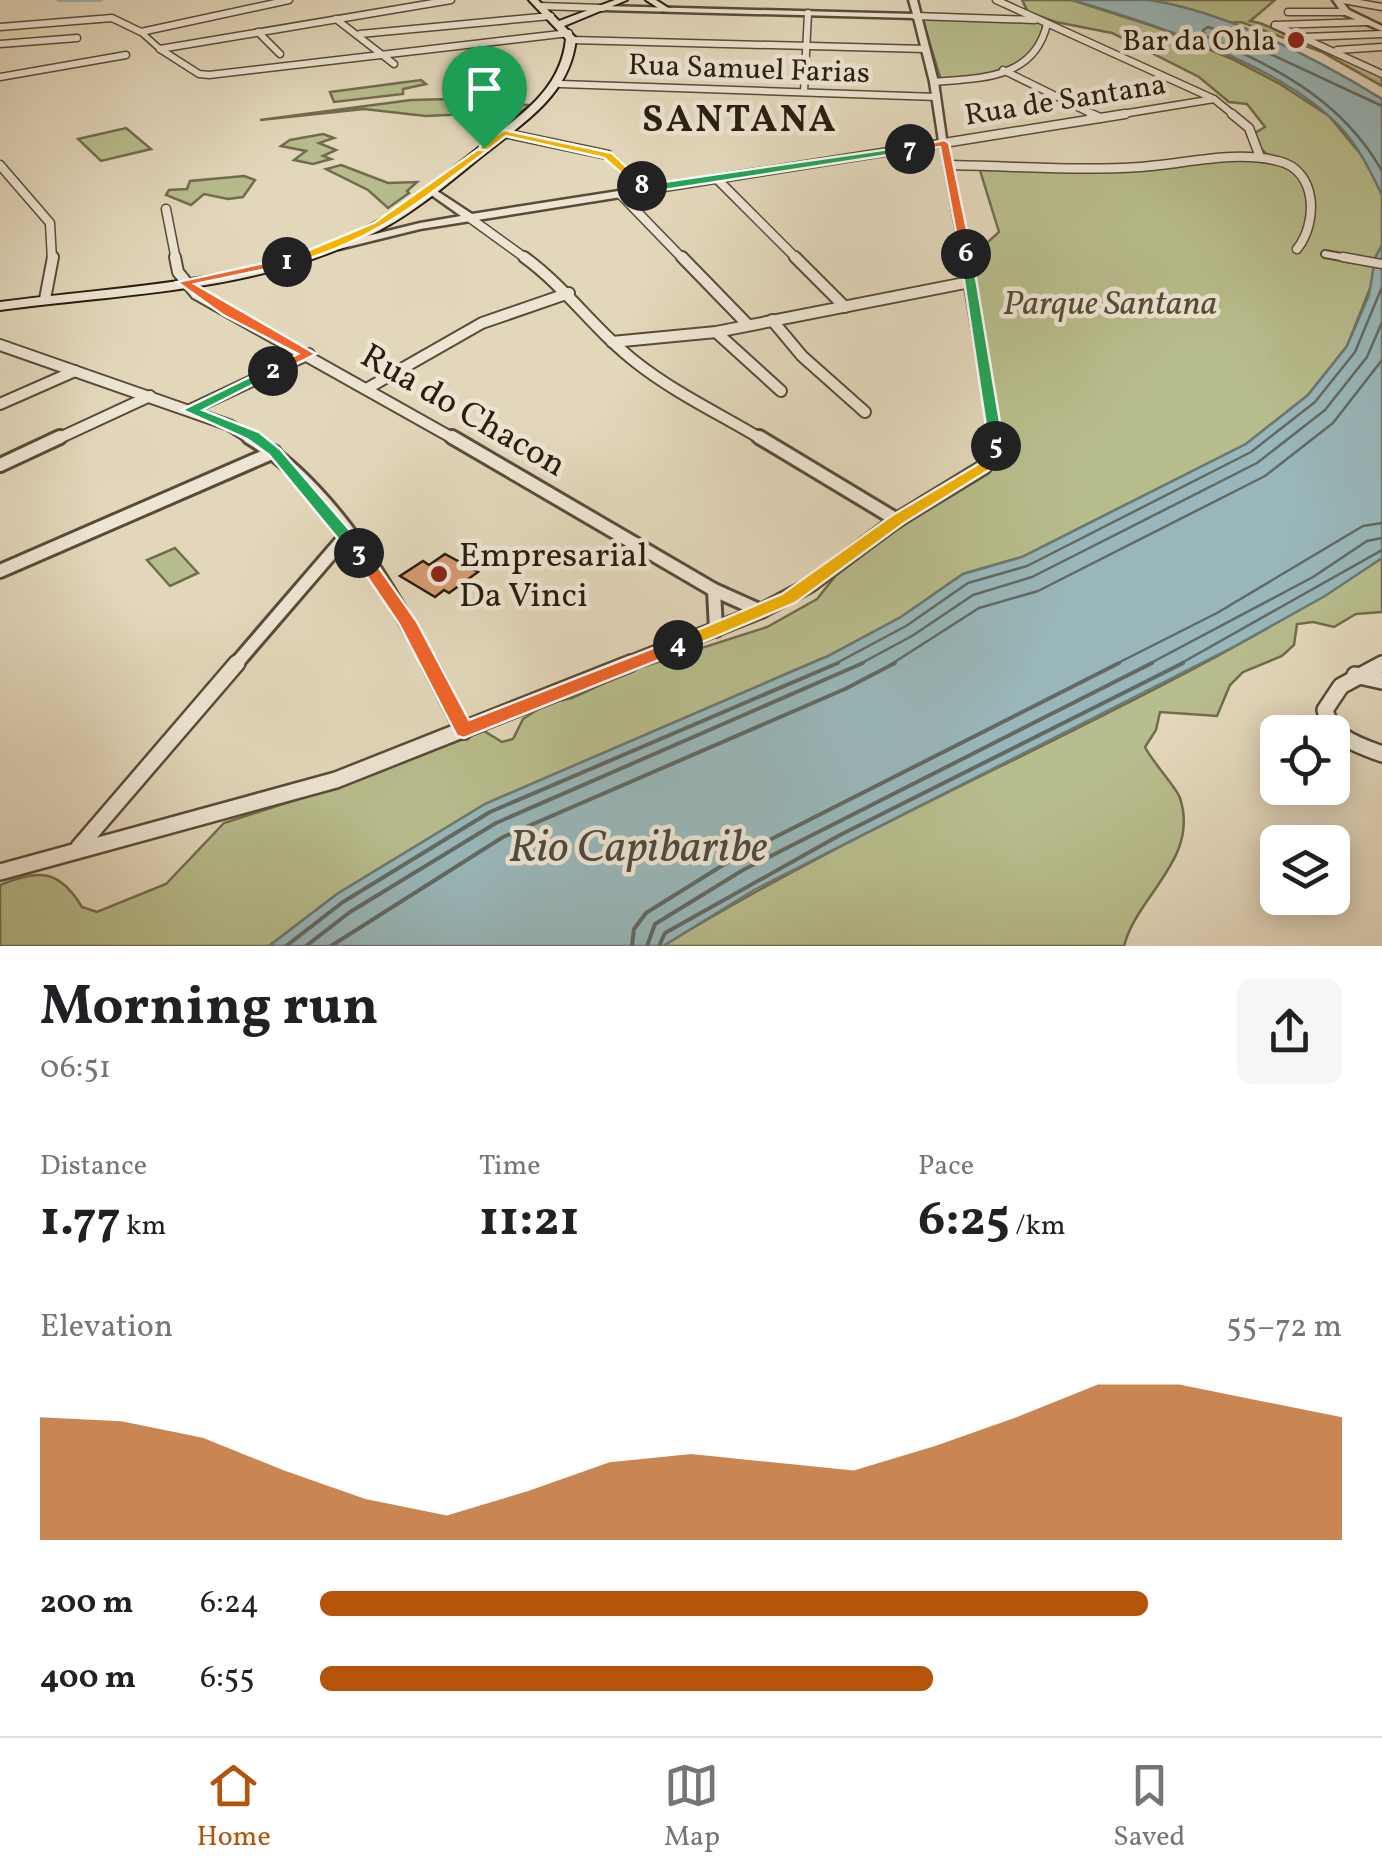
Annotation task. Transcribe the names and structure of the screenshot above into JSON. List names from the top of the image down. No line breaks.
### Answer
{"streets":{"street":["Rua Samuel Farias","Rua de Santana","Rua do Chacon"]},"districts":["SANTANA"],"water":["Rio Capibaribe"],"parks":["Parque Santana"],"places":["Bar da Ohla","Empresarial Da Vinci"],"page":{"pins":["7","8","6","1","2","5","3","4"],"heading":["Morning run","06:51"],"stats":[["Distance","1.77 km"],["Time","11:21"],["Pace","6:25 /km"]],"chart":["Elevation","55–72 m"],"list":[{"name":"200 m","note":"6:24"},{"name":"400 m","note":"6:55"}],"tabs":["Home","Map","Saved"]}}
